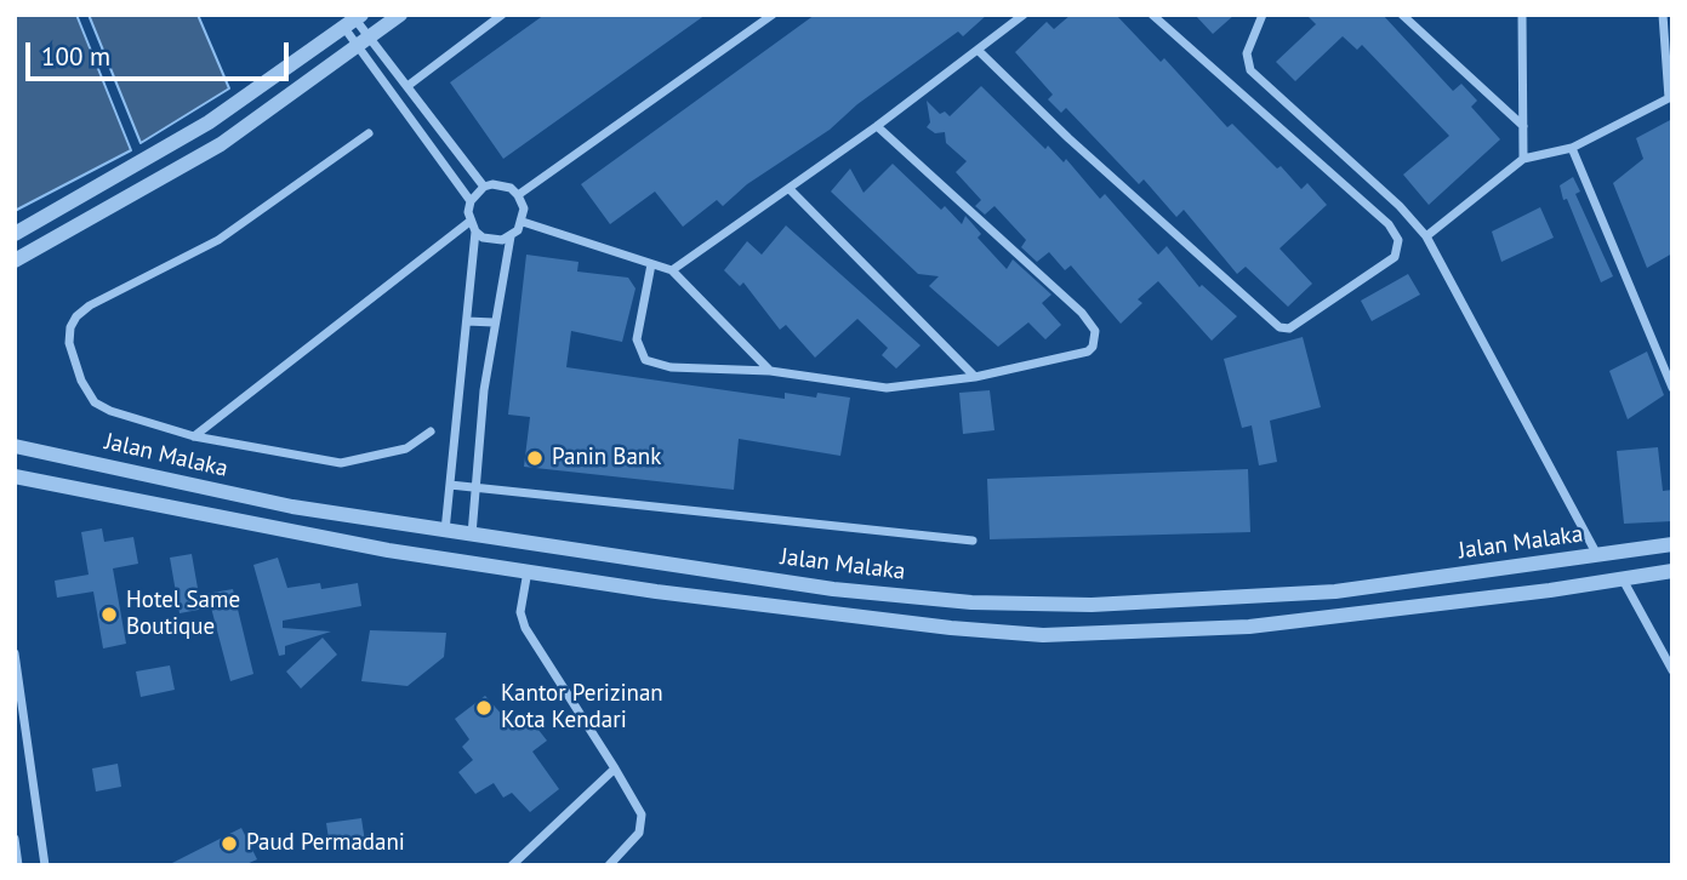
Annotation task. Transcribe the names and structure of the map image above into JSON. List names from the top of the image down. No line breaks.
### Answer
{"streets":{"street":["Jalan Malaka"]},"places":["Panin Bank","Hotel Same Boutique","Kantor Perizinan Kota Kendari","Paud Permadani"],"scale_bar":"100 m"}
